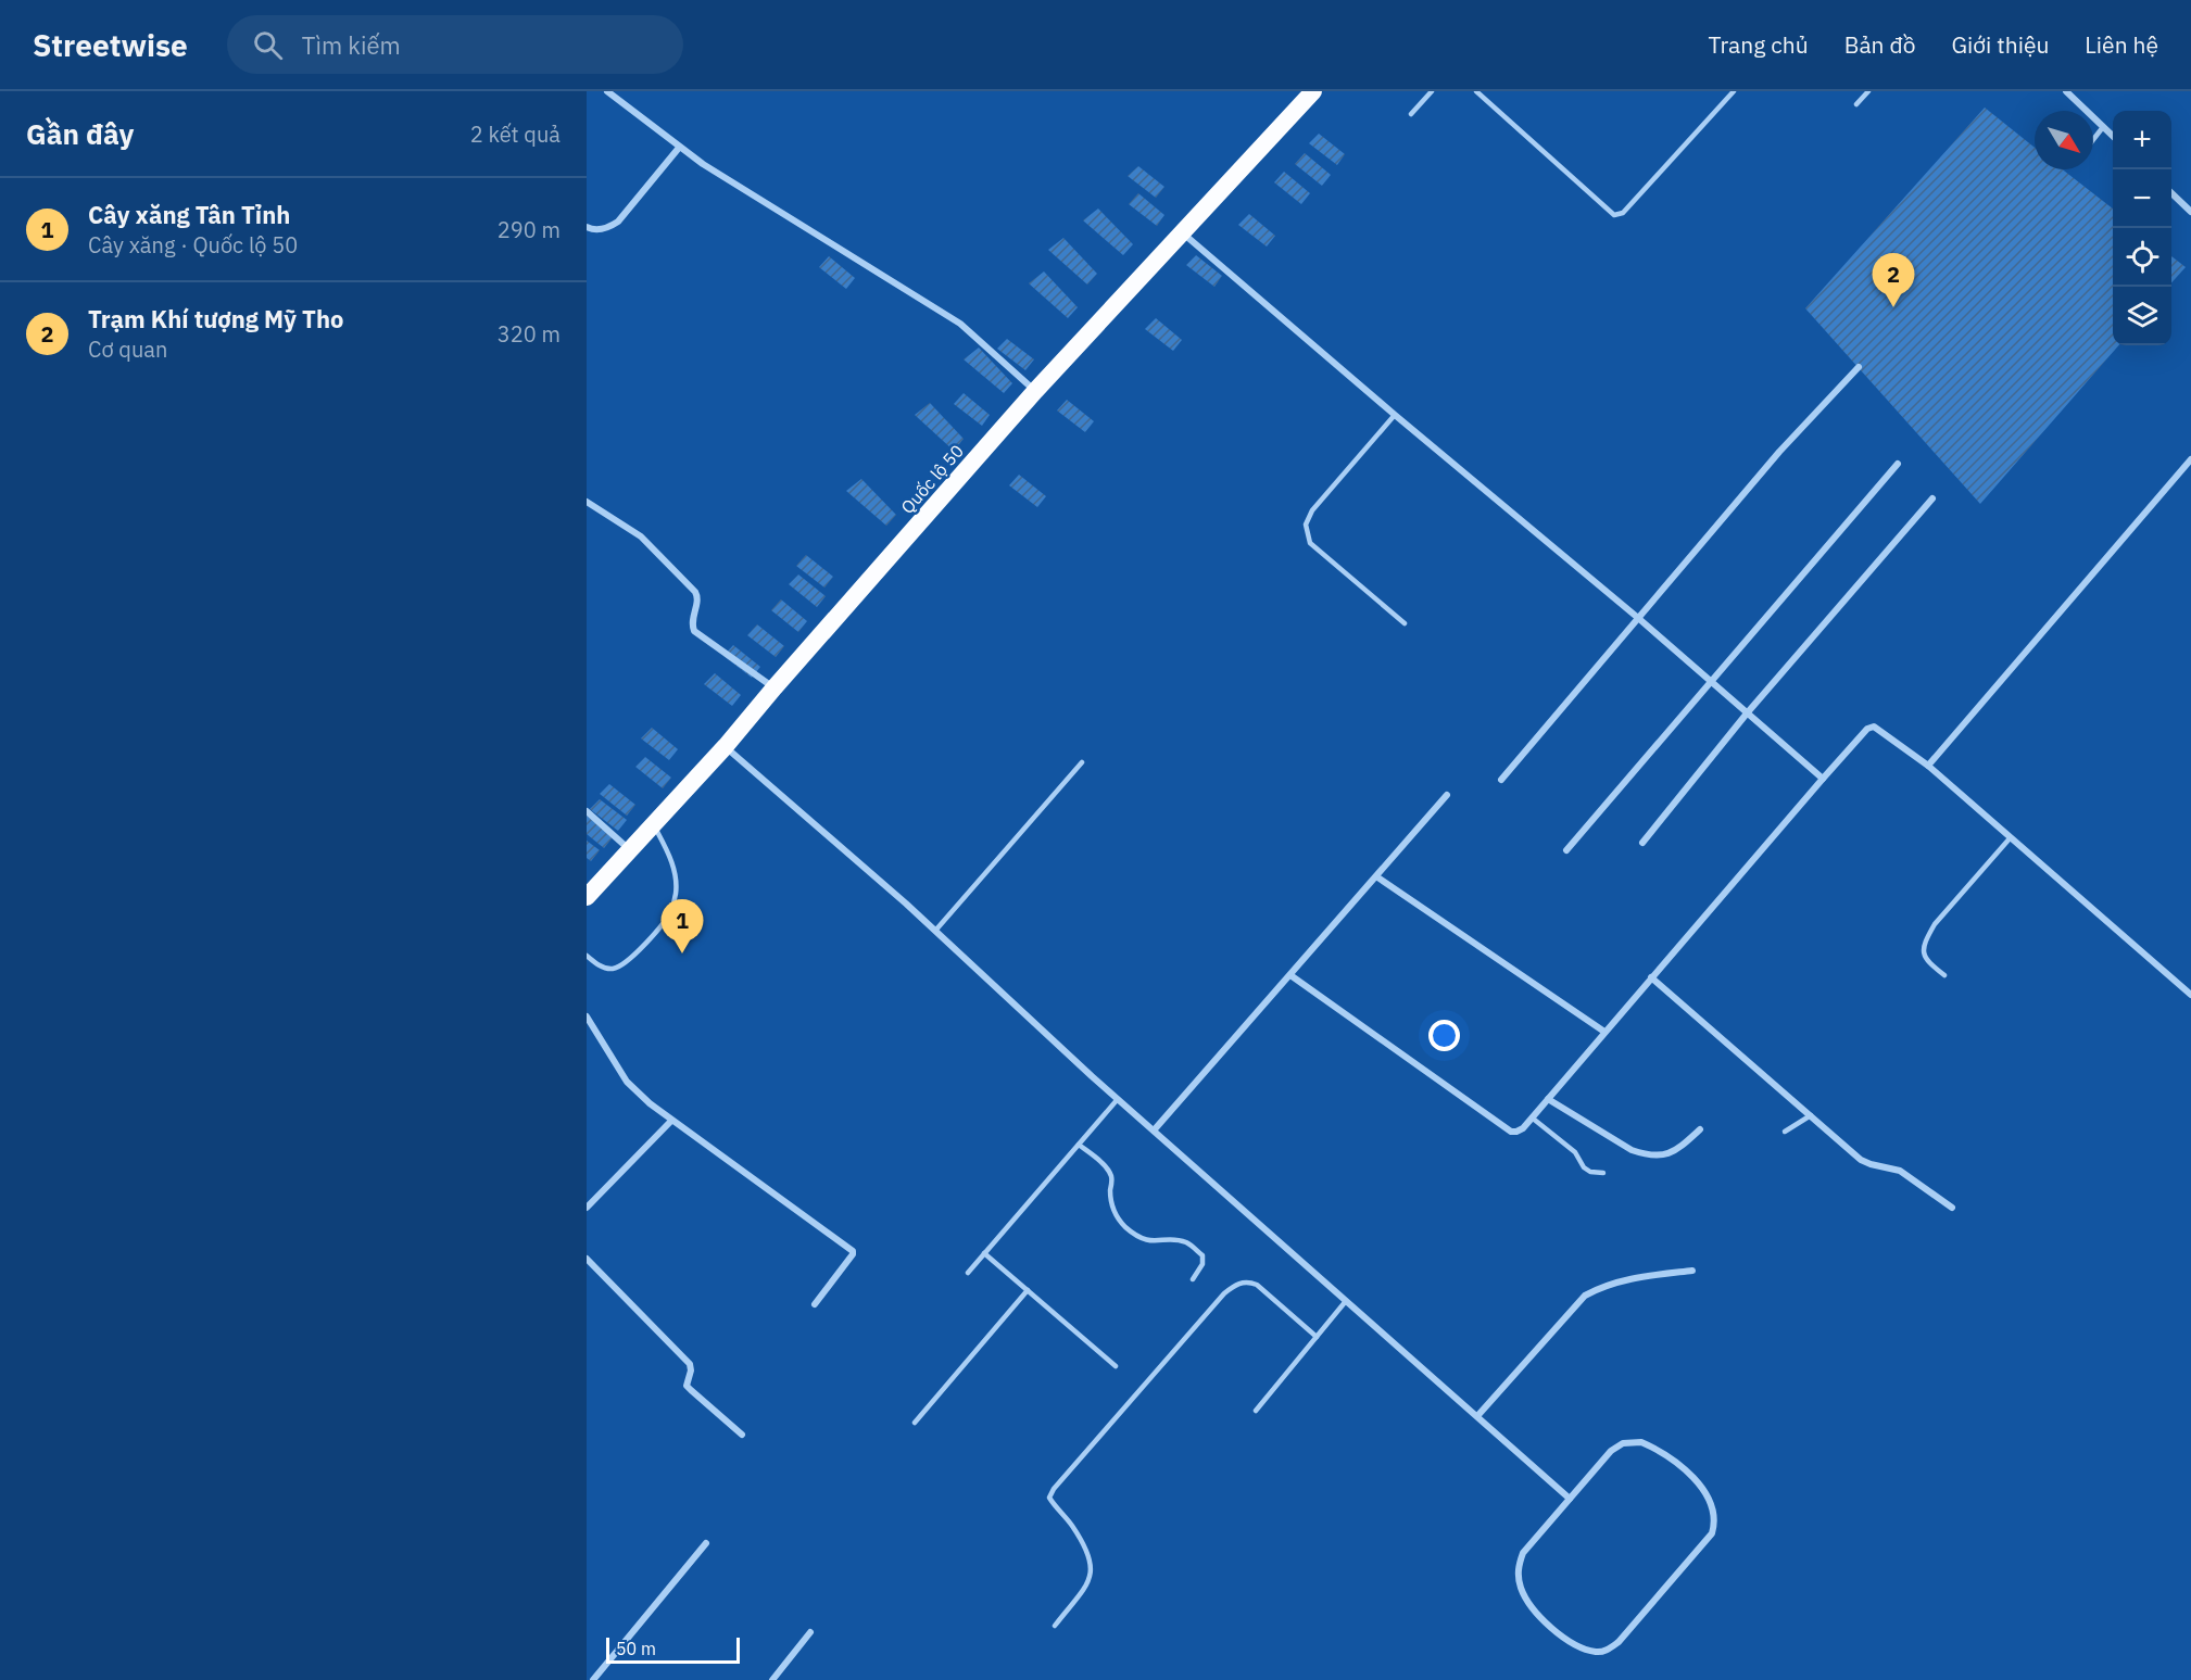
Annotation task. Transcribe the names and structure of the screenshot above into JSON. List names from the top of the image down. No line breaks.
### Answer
{"streets":{"highway":["Quốc lộ 50"]},"scale_bar":"50 m","north":"bottom right","page":{"header":"Streetwise","search":"Tìm kiếm","nav":["Trang chủ","Bản đồ","Giới thiệu","Liên hệ"],"heading":["Gần đây","2 kết quả"],"map_buttons":["+","−"],"list":[{"mark":"1","name":"Cây xăng Tân Tỉnh","note":"Cây xăng · Quốc lộ 50","value":"290 m"},{"mark":"2","name":"Trạm Khí tượng Mỹ Tho","note":"Cơ quan","value":"320 m"}],"pins":["2","1"],"scale":"50 m"}}
